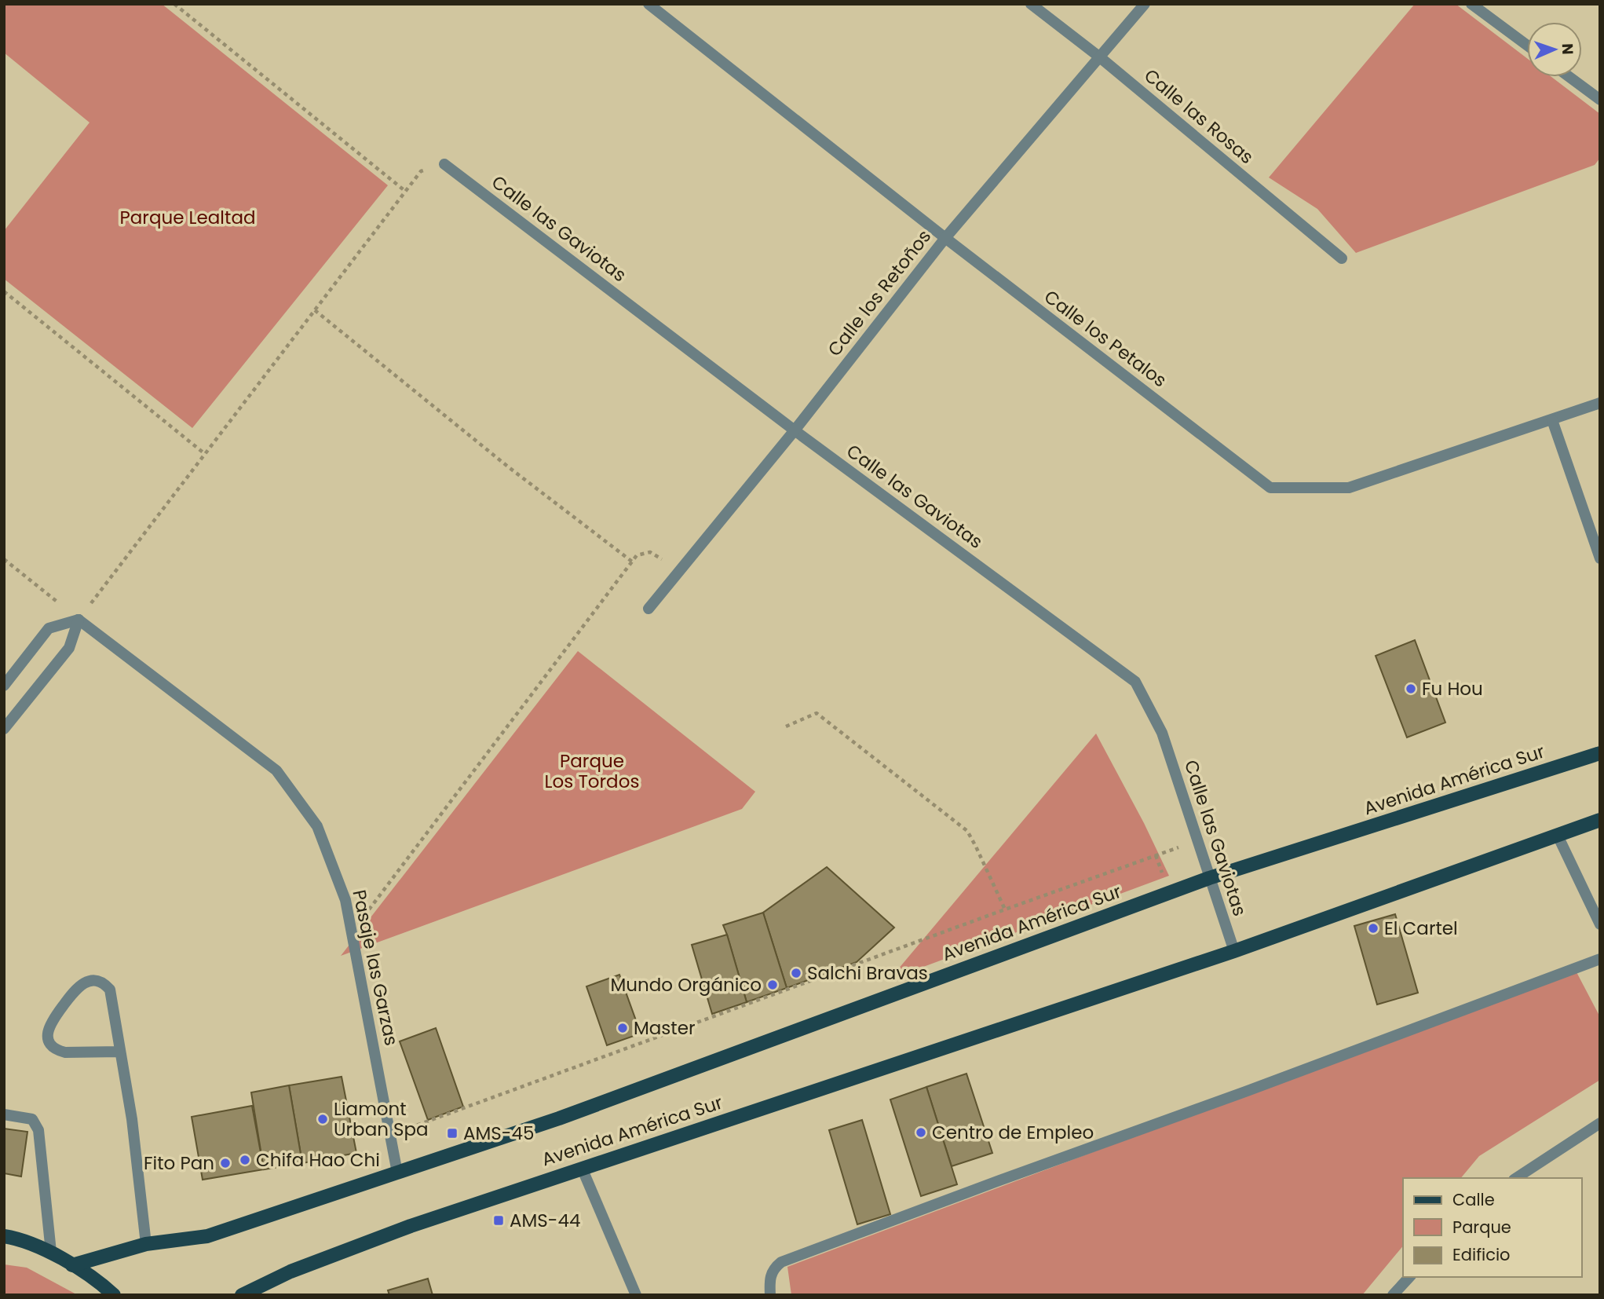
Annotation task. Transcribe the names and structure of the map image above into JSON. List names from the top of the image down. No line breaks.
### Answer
{"streets":{"main road":["Avenida América Sur"],"street":["Calle las Rosas","Calle las Gaviotas","Calle los Retoños","Calle los Petalos","Pasaje las Garzas"]},"crossings":[["Calle las Rosas","Calle los Retoños"],["Calle las Gaviotas","Calle los Retoños"],["Calle las Gaviotas","Avenida América Sur"],["Calle los Retoños","Calle los Petalos"],["Avenida América Sur","Pasaje las Garzas"]],"parks":["Parque Lealtad","Parque Los Tordos"],"places":{"other":["Fu Hou","El Cartel","Salchi Bravas","Mundo Orgánico","Master","Liamont Urban Spa","Centro de Empleo","Chifa Hao Chi","Fito Pan"],"transit":["AMS-45","AMS-44"]},"legend":["Calle","Parque","Edificio"],"north":"right"}
